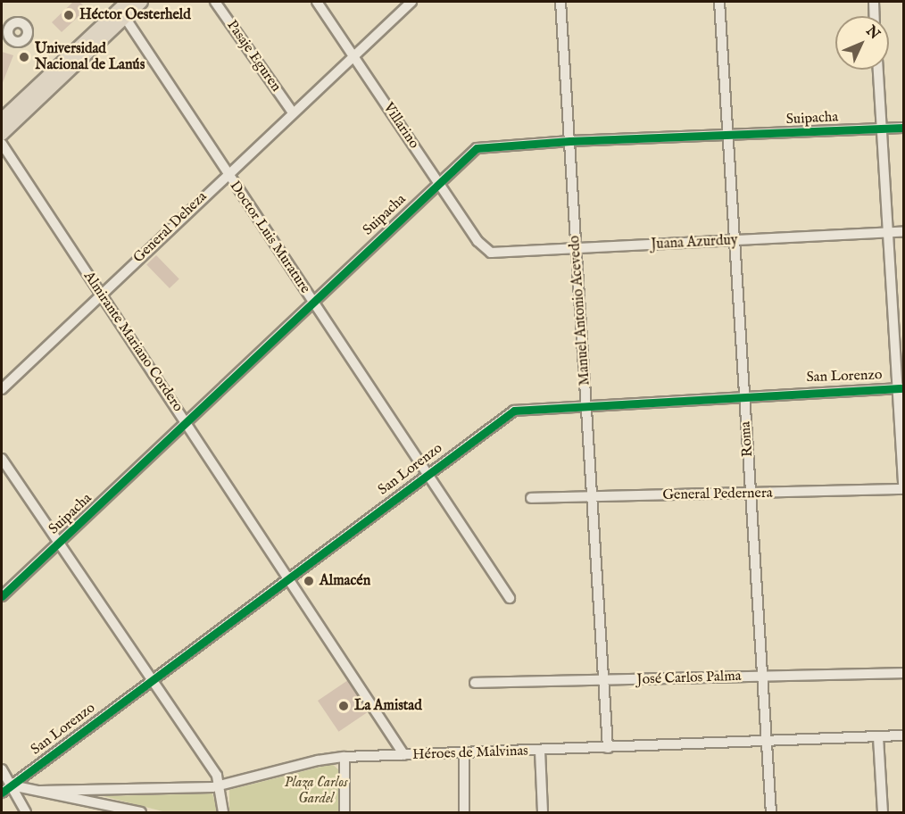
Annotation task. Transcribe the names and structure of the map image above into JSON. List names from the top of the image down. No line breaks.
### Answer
{"streets":{"street":["Pasaje Eguren","Suipacha","Villarino","General Deheza","Doctor Luis Murature","Juana Azurduy","Manuel Antonio Acevedo","Almirante Mariano Cordero","San Lorenzo","Roma","General Pedernera","José Carlos Palma","Héroes de Malvinas"]},"crossings":[["Pasaje Eguren","General Deheza"],["Suipacha","Villarino"],["Suipacha","Doctor Luis Murature"],["Suipacha","Manuel Antonio Acevedo"],["Suipacha","Almirante Mariano Cordero"],["Suipacha","Roma"],["Villarino","General Deheza"],["Villarino","Juana Azurduy"],["General Deheza","Doctor Luis Murature"],["General Deheza","Almirante Mariano Cordero"],["Doctor Luis Murature","San Lorenzo"],["Juana Azurduy","Manuel Antonio Acevedo"],["Juana Azurduy","Roma"],["Manuel Antonio Acevedo","San Lorenzo"],["Manuel Antonio Acevedo","General Pedernera"],["Manuel Antonio Acevedo","José Carlos Palma"],["Manuel Antonio Acevedo","Héroes de Malvinas"],["Almirante Mariano Cordero","San Lorenzo"],["Almirante Mariano Cordero","Héroes de Malvinas"],["San Lorenzo","Roma"],["San Lorenzo","Héroes de Malvinas"],["Roma","General Pedernera"],["Roma","José Carlos Palma"],["Roma","Héroes de Malvinas"]],"parks":["Plaza Carlos Gardel"],"places":["Héctor Oesterheld","Universidad Nacional de Lanús","Almacén","La Amistad"],"north":"top right"}
